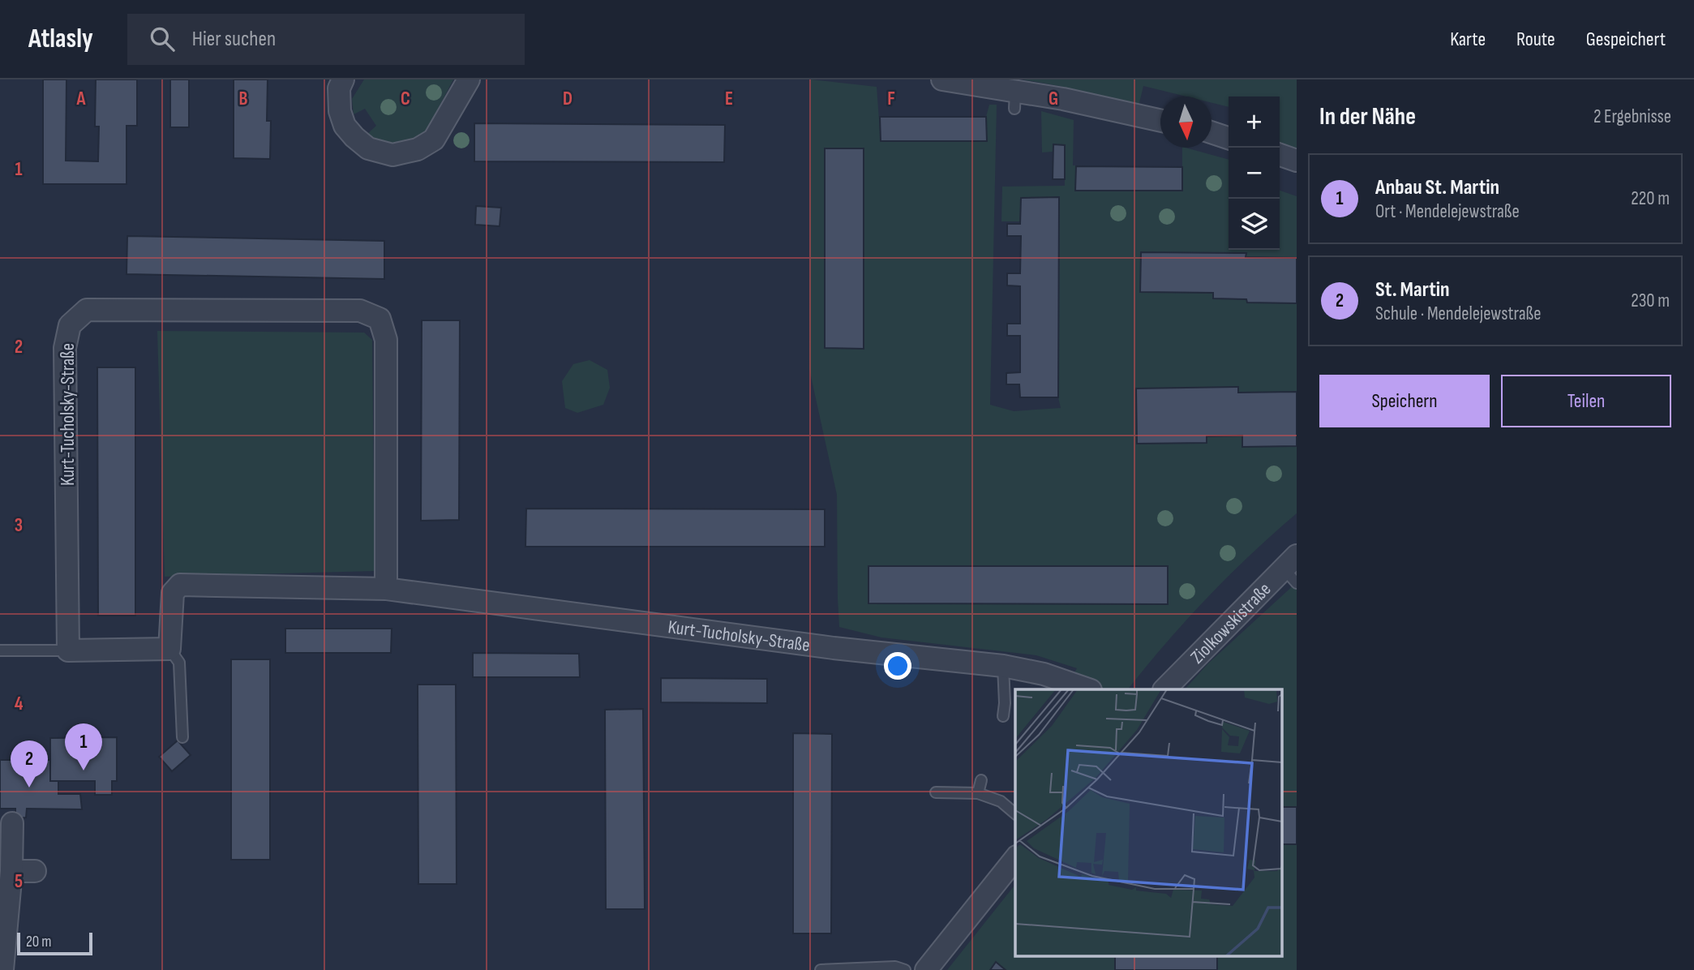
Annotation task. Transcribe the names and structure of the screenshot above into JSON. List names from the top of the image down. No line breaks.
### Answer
{"streets":{"street":["Kurt-Tucholsky-Straße","Ziolkowskistraße"]},"scale_bar":"20 m","north":"bottom","page":{"header":"Atlasly","search":"Hier suchen","nav":["Karte","Route","Gespeichert"],"heading":["In der Nähe","2 Ergebnisse"],"map_buttons":["+","−"],"list":[{"mark":"1","name":"Anbau St. Martin","note":"Ort · Mendelejewstraße","value":"220 m"},{"mark":"2","name":"St. Martin","note":"Schule · Mendelejewstraße","value":"230 m"}],"buttons":["Speichern","Teilen"],"pins":["1","2"],"scale":"20 m"},"grid":{"columns":["A","B","C","D","E","F","G"],"rows":["1","2","3","4","5"]}}
